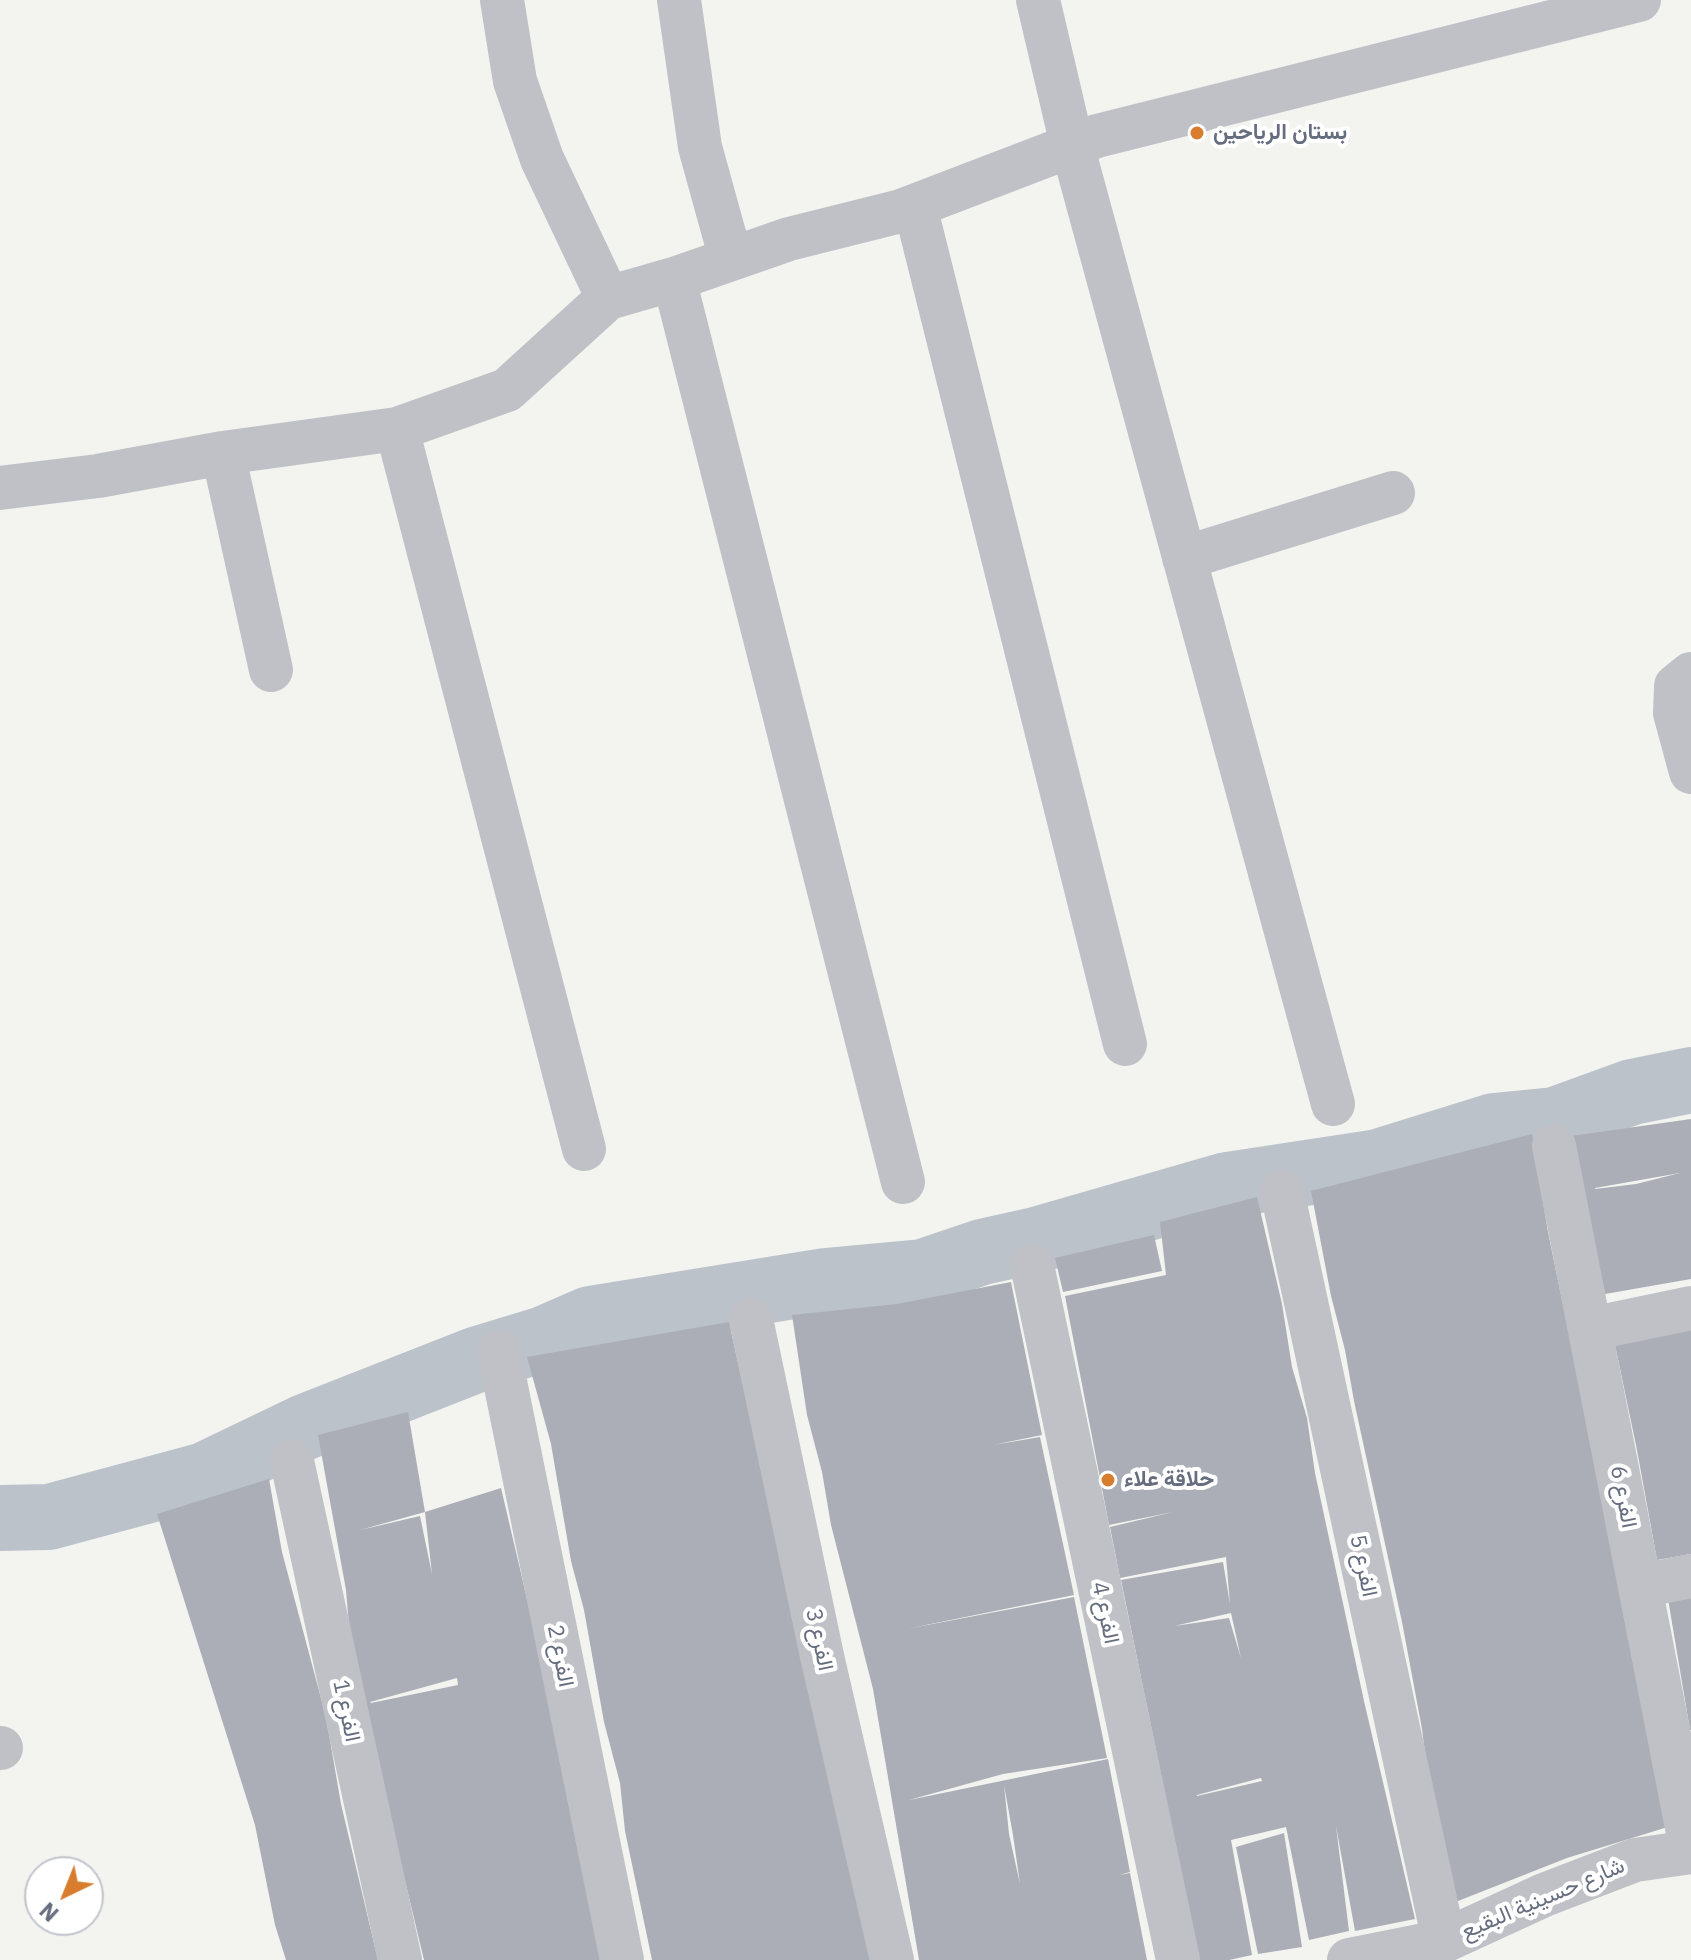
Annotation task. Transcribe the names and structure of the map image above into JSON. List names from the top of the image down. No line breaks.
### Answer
{"streets":{"street":["الفرع 6","الفرع 5","الفرع 4","الفرع 3","الفرع 2","الفرع 1","شارع حسينية البقيع"]},"crossings":[["الفرع 6","شارع حسينية البقيع"],["الفرع 5","شارع حسينية البقيع"]],"places":["بستان الرياحين","حلاقة علاء"],"north":"bottom left"}
